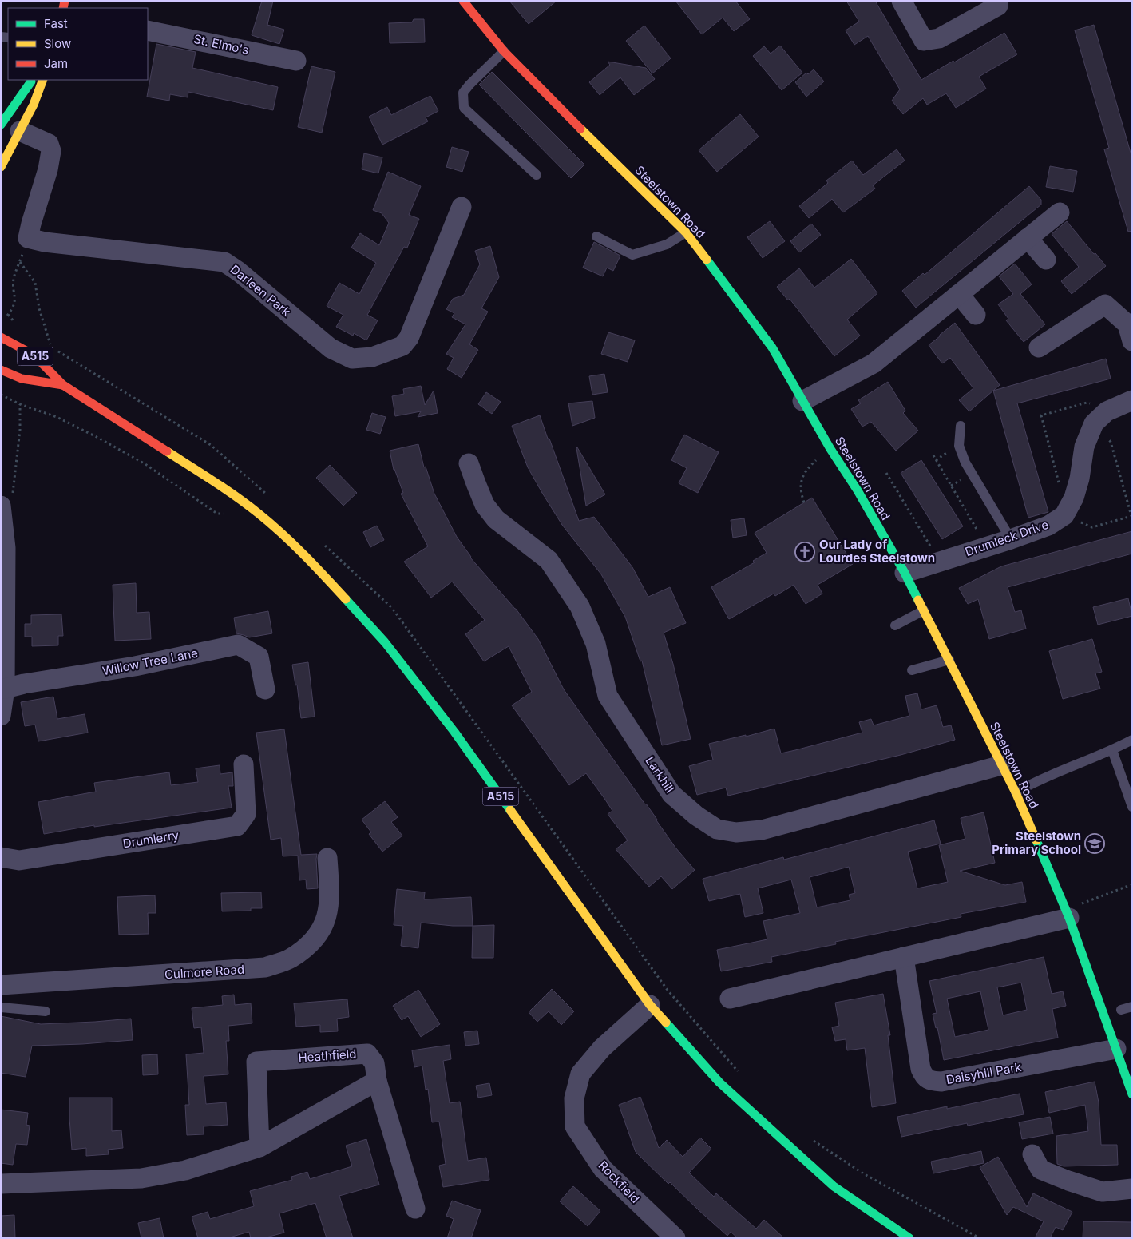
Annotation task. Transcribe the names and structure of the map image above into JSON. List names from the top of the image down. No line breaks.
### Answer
{"streets":{"main road":["Steelstown Road","A515"],"street":["St. Elmo's","Darleen Park","Drumleck Drive","Willow Tree Lane","Larkhill","Drumlerry","Culmore Road","Heathfield","Daisyhill Park","Rockfield"]},"crossings":[["Steelstown Road","Drumleck Drive"],["Steelstown Road","Larkhill"],["Steelstown Road","Daisyhill Park"],["A515","Rockfield"]],"places":{"church":["Our Lady of Lourdes Steelstown"],"school or university":["Steelstown Primary School"]},"legend":["Fast","Slow","Jam"]}
